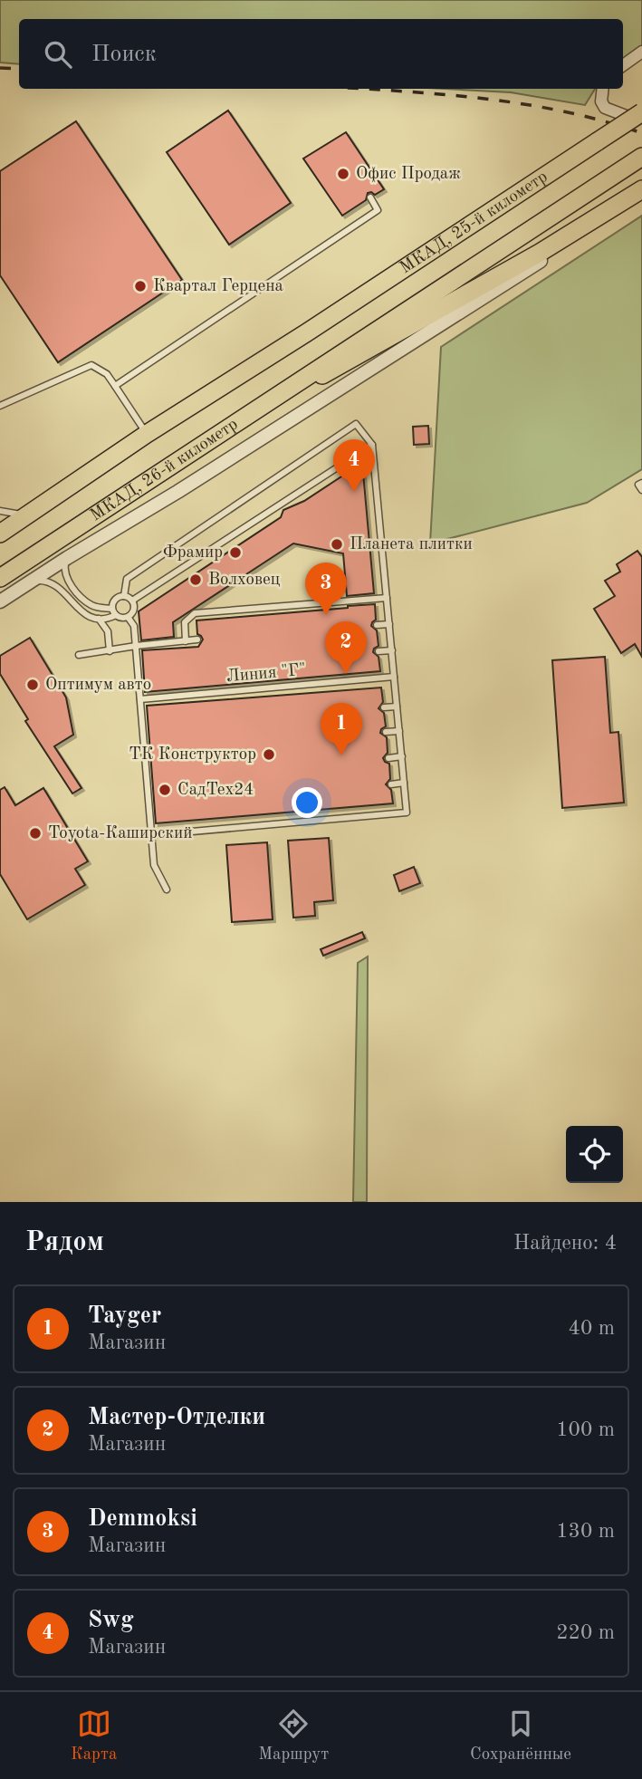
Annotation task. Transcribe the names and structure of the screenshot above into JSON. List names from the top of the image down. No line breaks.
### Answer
{"streets":{"main road":["МКАД, 25-й километр","МКАД, 26-й километр"],"lane":["Линия \"Г\""]},"places":["Офис Продаж","Квартал Герцена","Планета плитки","Фрамир","Волховец","Оптимум авто","ТК Конструктор","СадТех24","Toyota-Каширский"],"page":{"search":"Поиск","pins":["4","3","2","1"],"heading":["Рядом","Найдено: 4"],"list":[{"mark":"1","name":"Tayger","note":"Магазин","value":"40 m"},{"mark":"2","name":"Мастер-Отделки","note":"Магазин","value":"100 m"},{"mark":"3","name":"Demmoksi","note":"Магазин","value":"130 m"},{"mark":"4","name":"Swg","note":"Магазин","value":"220 m"}],"nav":["Карта","Маршрут","Сохранённые"]}}
